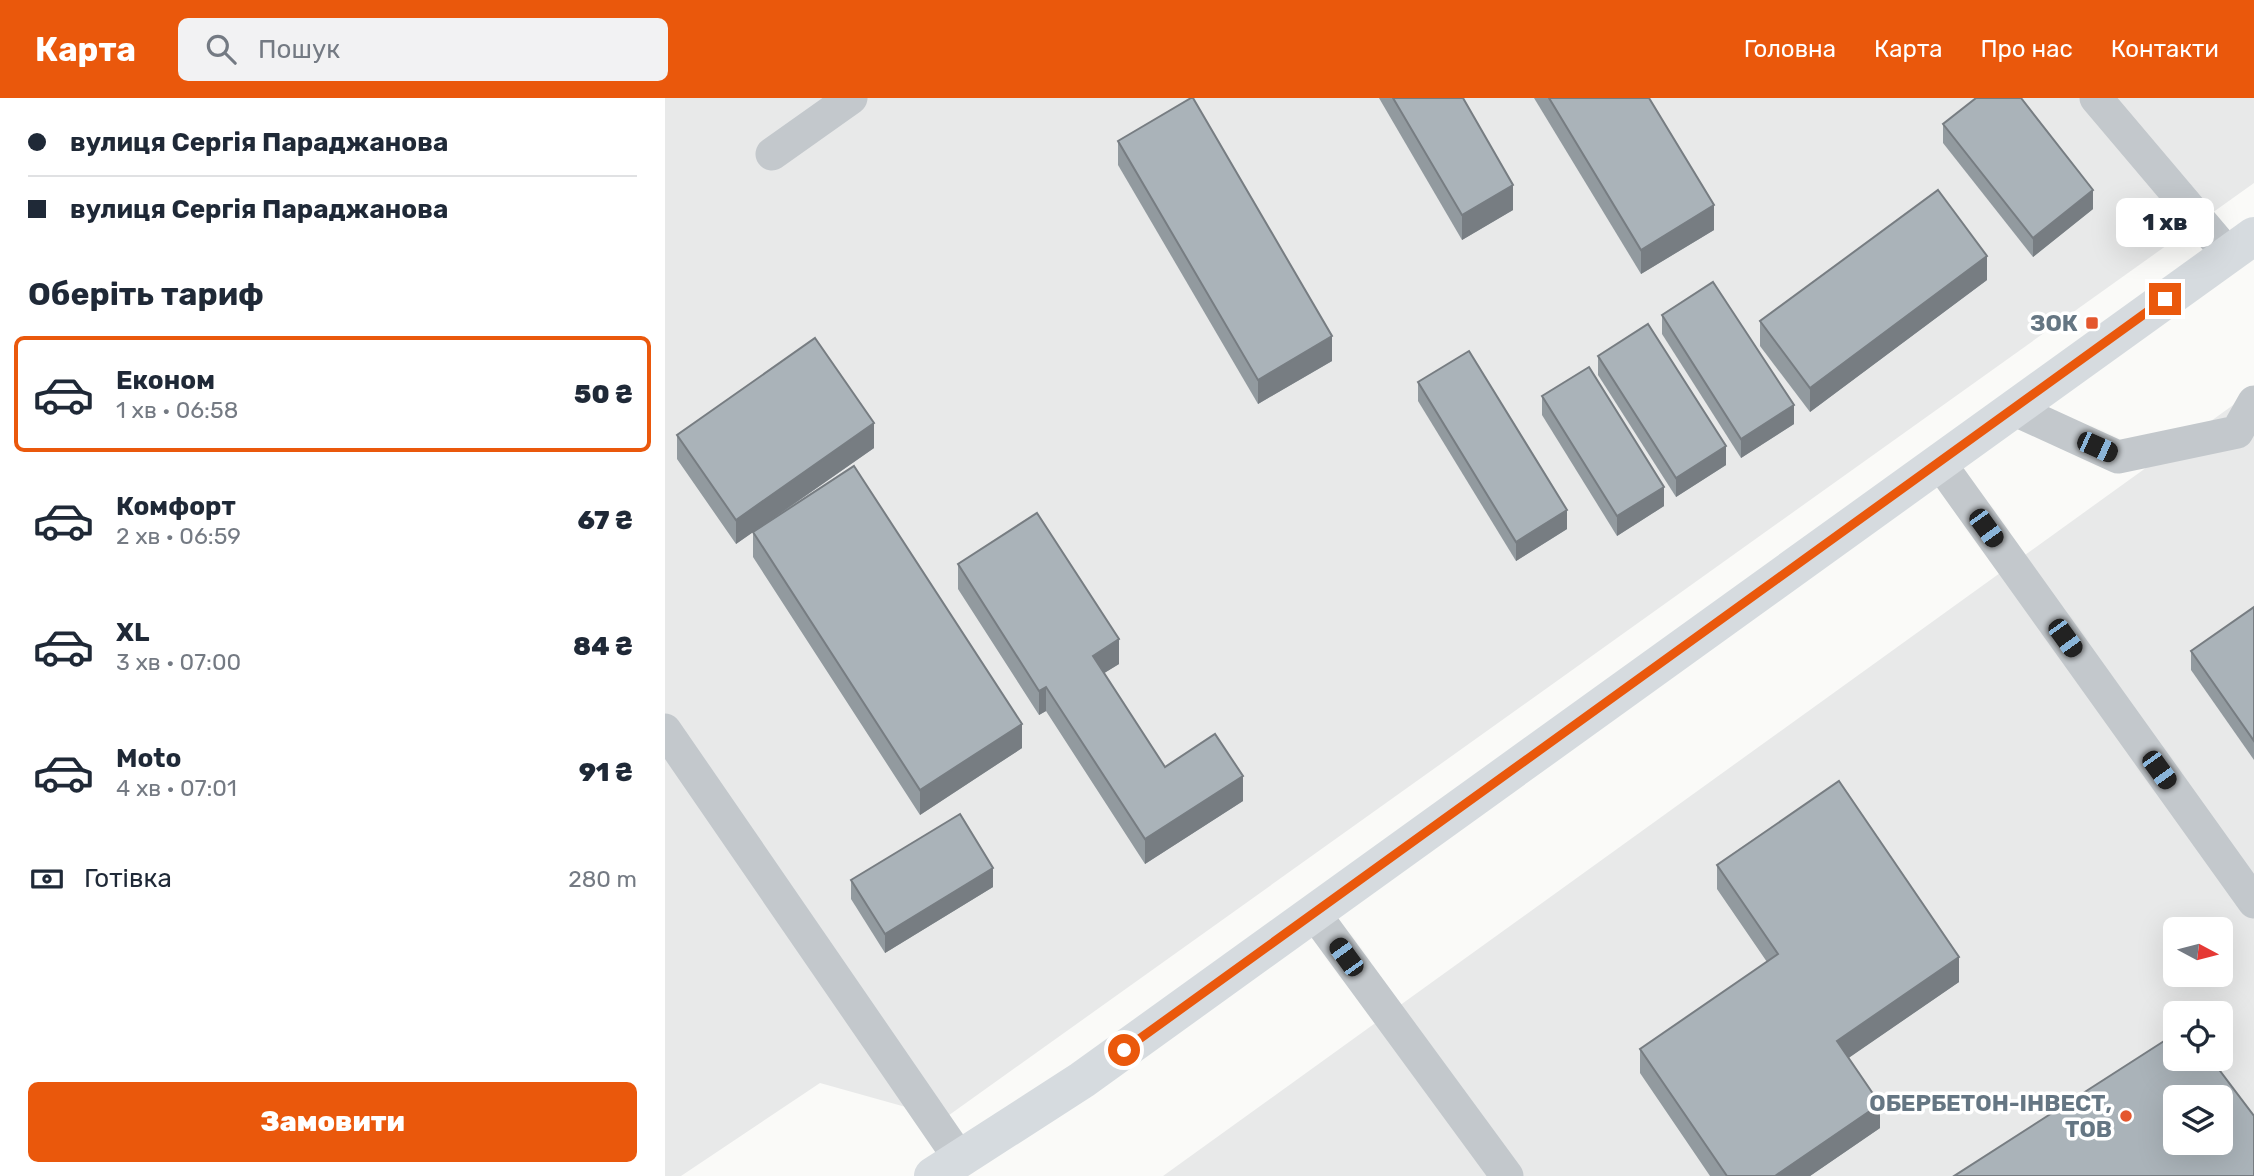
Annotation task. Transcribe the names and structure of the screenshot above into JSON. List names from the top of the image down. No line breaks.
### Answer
{"places":{"transit":["ЗОК"],"other":["ОБЕРБЕТОН-ІНВЕСТ, ТОВ"]},"north":"right","page":{"header":"Карта","search":"Пошук","nav":["Головна","Карта","Про нас","Контакти"],"banner":["вулиця Сергія Параджанова","вулиця Сергія Параджанова"],"bubble":"1 хв","heading":"Оберіть тариф","list":[{"name":"Економ","note":"1 хв · 06:58","value":"50 ₴"},{"name":"Комфорт","note":"2 хв · 06:59","value":"67 ₴"},{"name":"XL","note":"3 хв · 07:00","value":"84 ₴"},{"name":"Moto","note":"4 хв · 07:01","value":"91 ₴"}],"pay":["Готівка","280 m"],"buttons":"Замовити"}}
